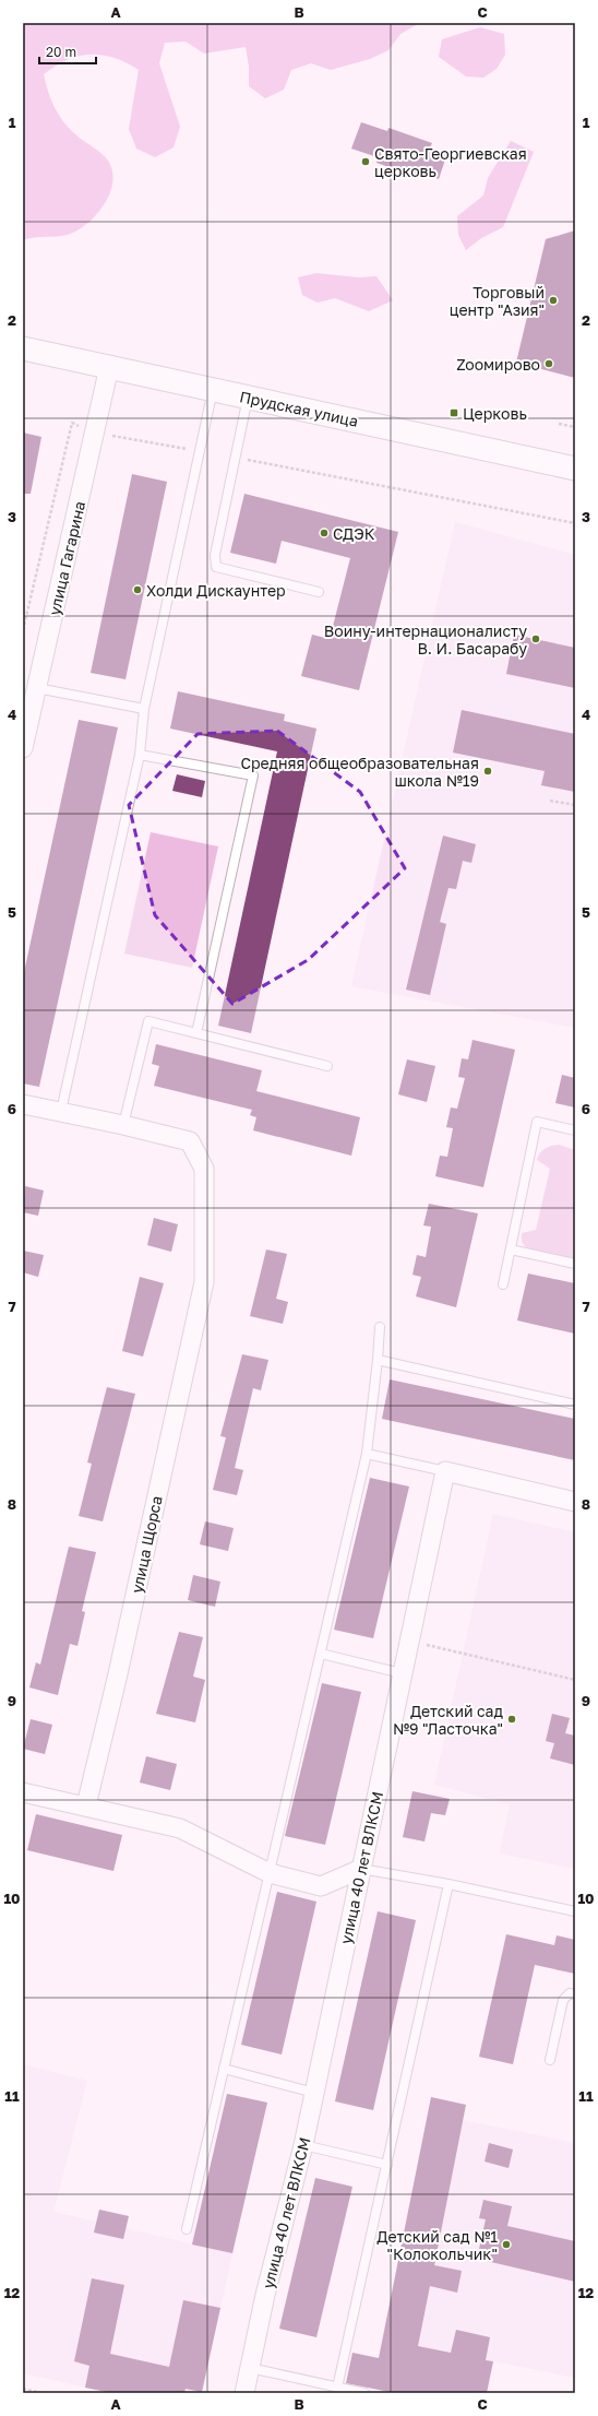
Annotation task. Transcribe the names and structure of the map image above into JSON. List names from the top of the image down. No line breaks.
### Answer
{"streets":{"street":["Прудская улица","улица Гагарина","улица Щорса","улица 40 лет ВЛКСМ"]},"crossings":[["Прудская улица","улица Гагарина"]],"places":{"other":["Свято-Георгиевская церковь","Торговый центр \"Азия\"","Zooмирово","СДЭК","Холди Дискаунтер","Воину-интернационалисту В. И. Басарабу","Средняя общеобразовательная школа №19","Детский сад №9 \"Ласточка\"","Детский сад №1 \"Колокольчик\""],"transit":["Церковь"]},"scale_bar":"20 m","grid":{"columns":["A","B","C"],"rows":["1","2","3","4","5","6","7","8","9","10","11","12"]}}
